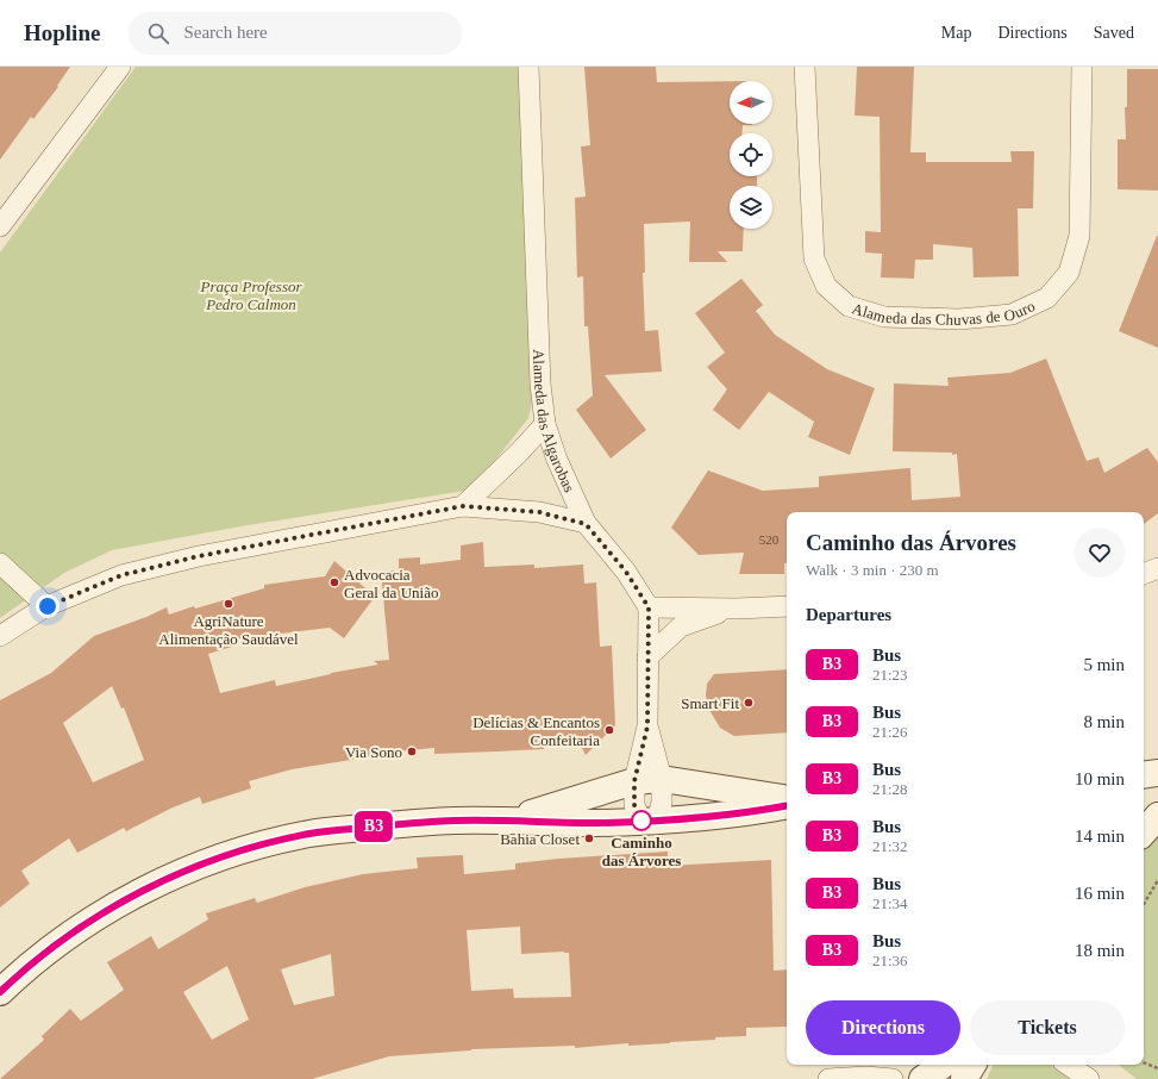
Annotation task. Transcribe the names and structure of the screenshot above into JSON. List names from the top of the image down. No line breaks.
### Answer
{"streets":{"street":["Alameda das Chuvas de Ouro","Alameda das Algarobas"]},"parks":["Praça Professor Pedro Calmon"],"places":["Advocacia Geral da União","AgriNature Alimentação Saudável","Smart Fit","Delícias & Encantos Confeitaria","Via Sono","Caminho das Árvores","Bahia Closet"],"lines":["bus line B3"],"house_numbers":["520"],"north":"left","page":{"header":"Hopline","search":"Search here","nav":["Map","Directions","Saved"],"on_map":"B3","heading":[["Caminho das Árvores","Walk · 3 min · 230 m"],"Departures"],"list":[{"mark":"B3","name":"Bus","note":"21:23","value":"5 min"},{"mark":"B3","name":"Bus","note":"21:26","value":"8 min"},{"mark":"B3","name":"Bus","note":"21:28","value":"10 min"},{"mark":"B3","name":"Bus","note":"21:32","value":"14 min"},{"mark":"B3","name":"Bus","note":"21:34","value":"16 min"},{"mark":"B3","name":"Bus","note":"21:36","value":"18 min"}],"buttons":["Directions","Tickets"]}}
